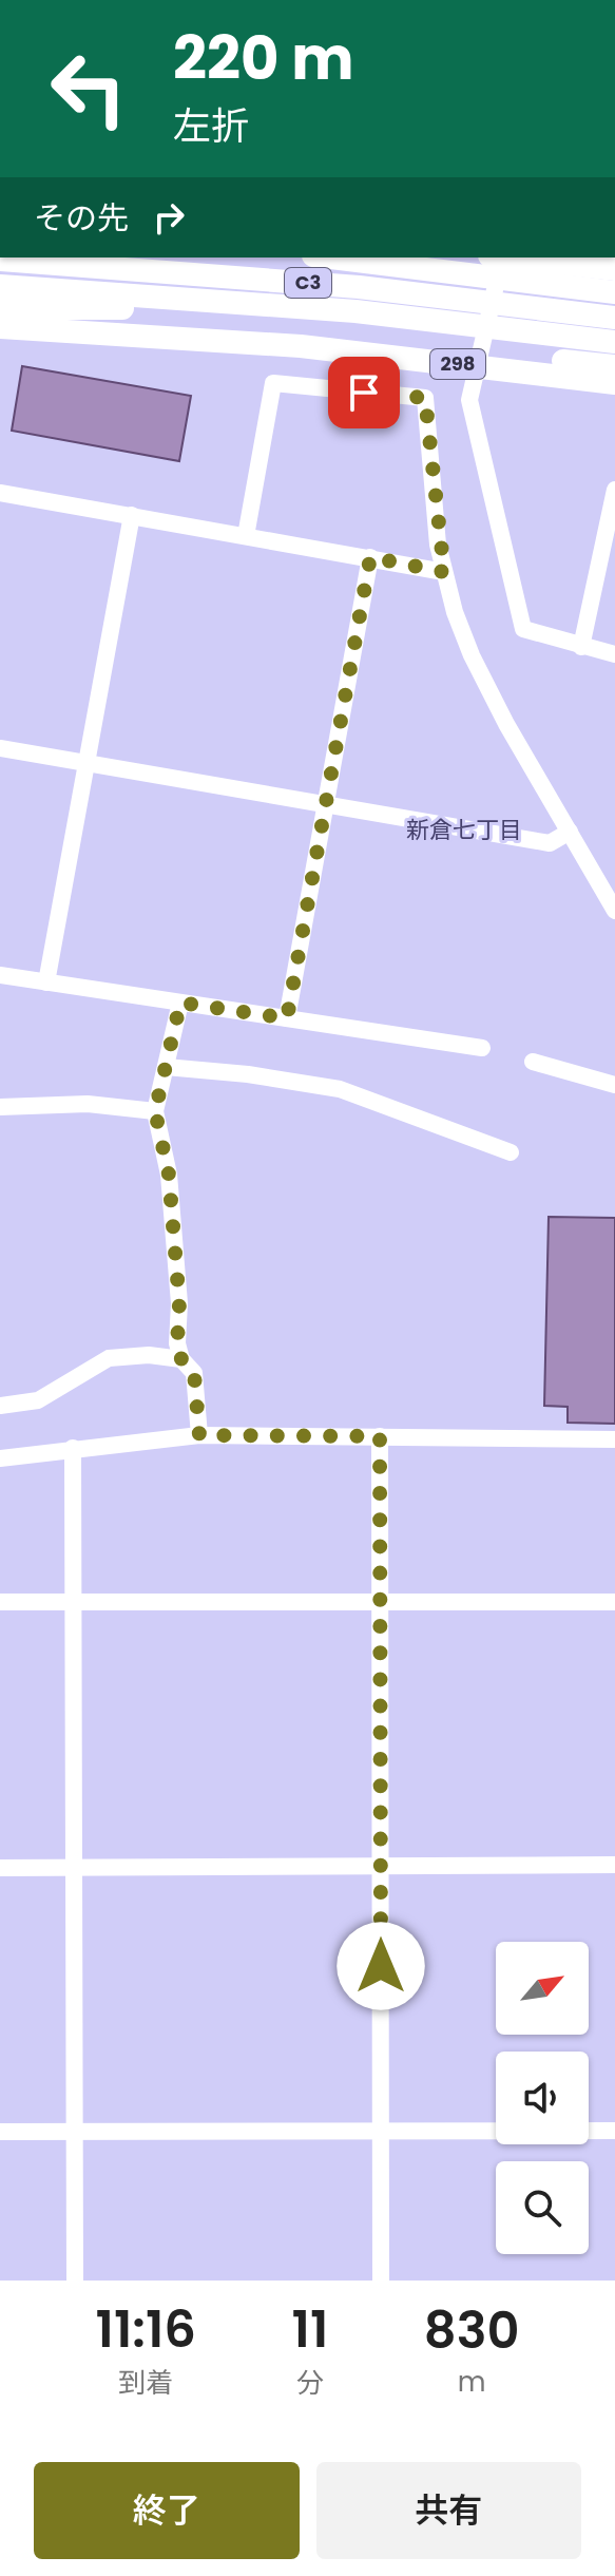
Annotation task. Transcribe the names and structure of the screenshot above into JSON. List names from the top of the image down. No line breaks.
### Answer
{"streets":{"highway":["C3","298"]},"districts":["新倉七丁目"],"north":"top right","page":{"turn":["220 m","左折"],"then":"その先","eta":["11:16","到着","11","分","830","m"],"buttons":["終了","共有"]}}
